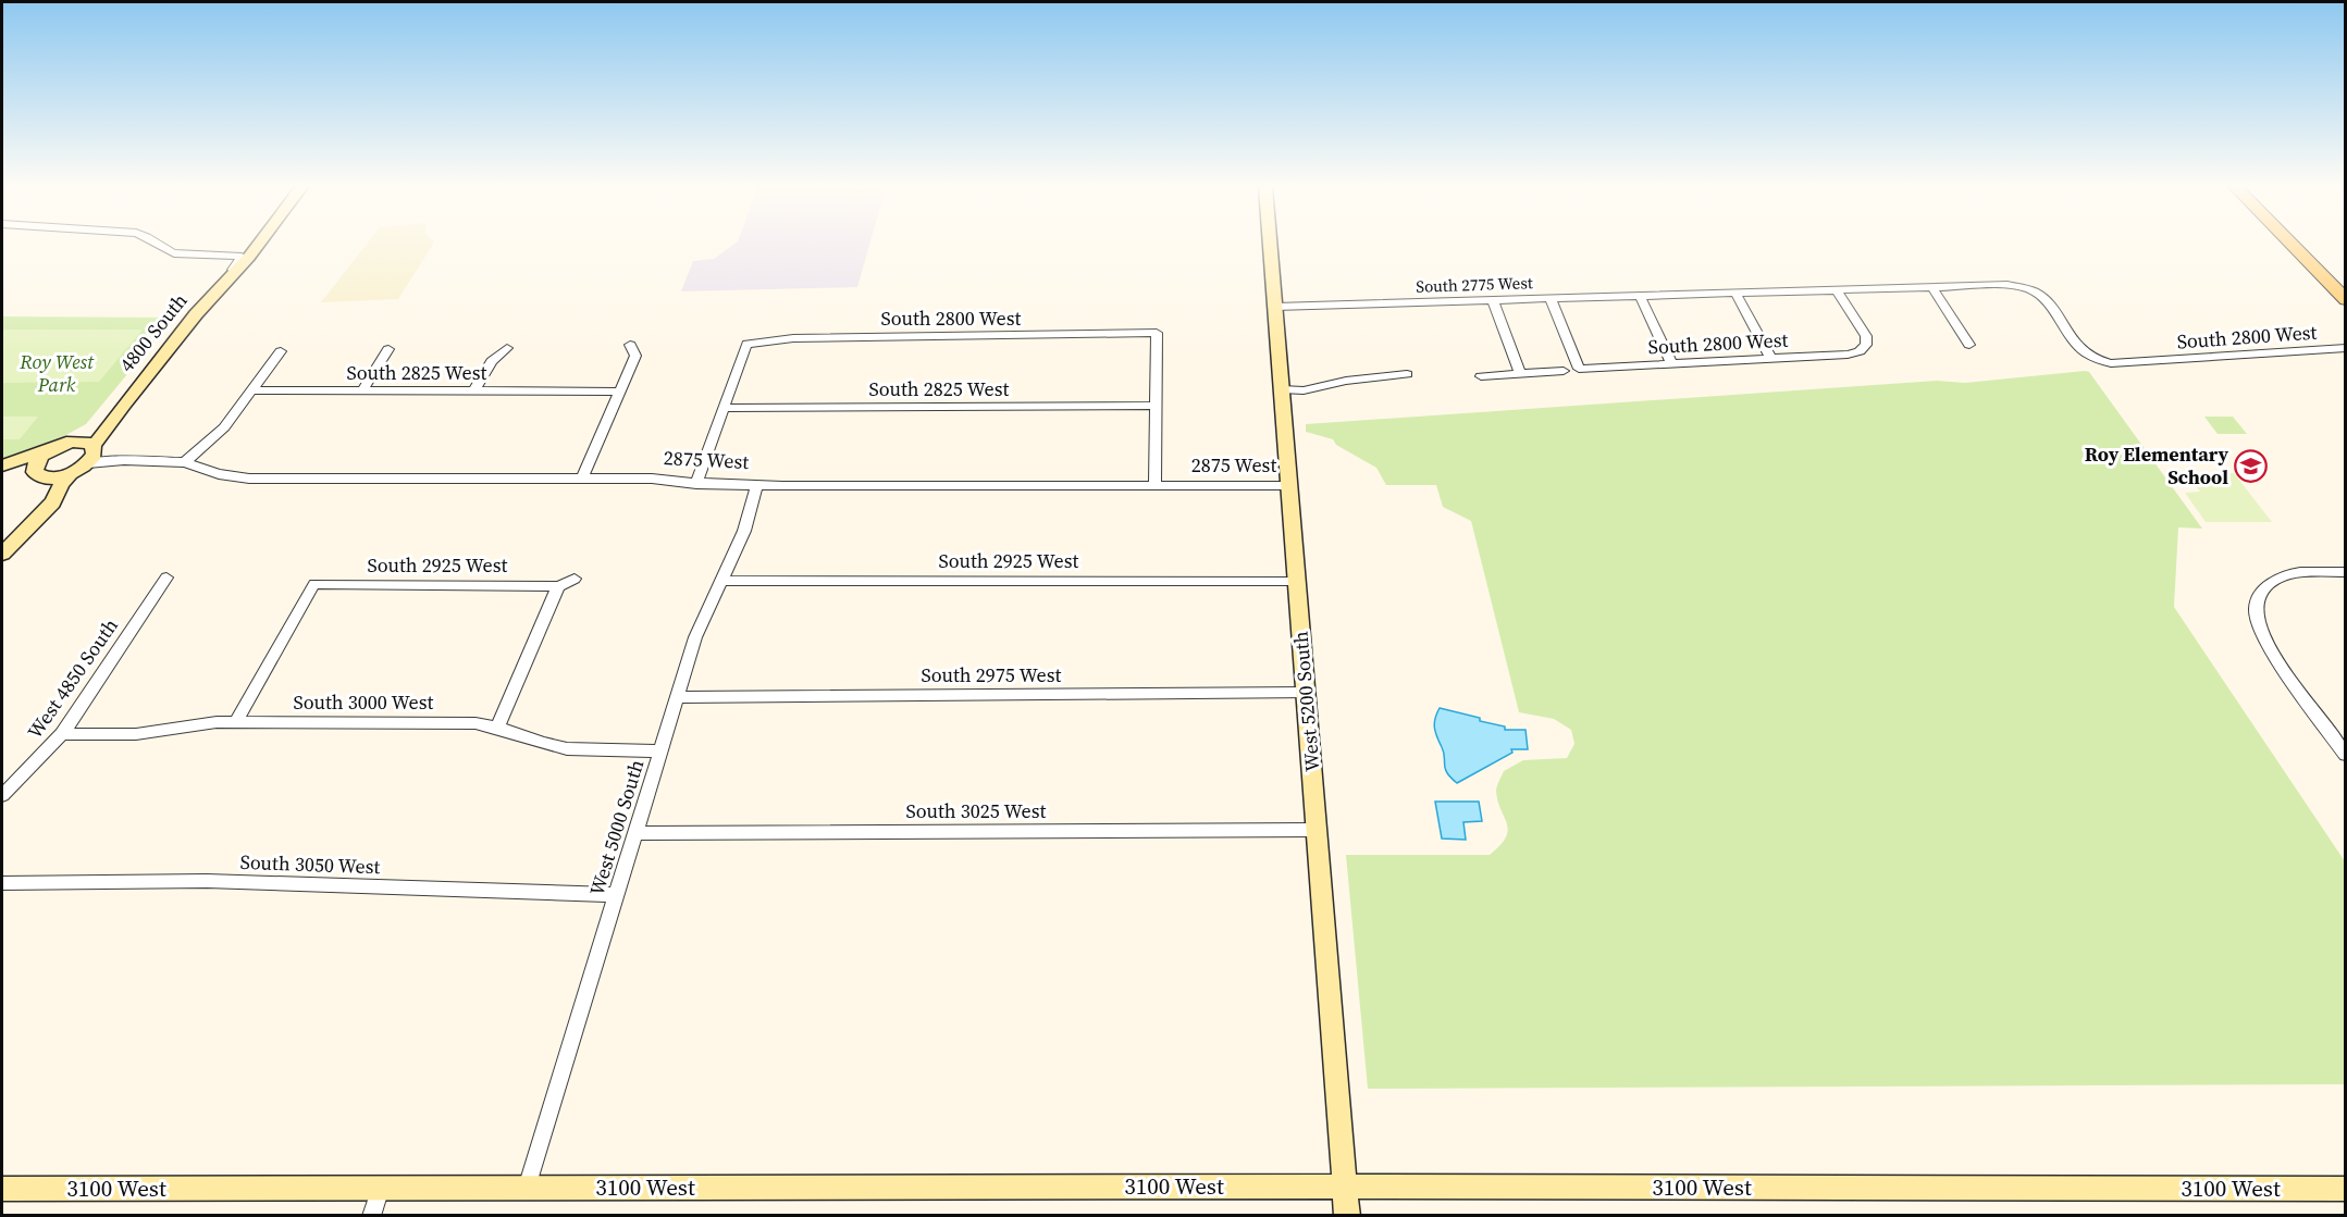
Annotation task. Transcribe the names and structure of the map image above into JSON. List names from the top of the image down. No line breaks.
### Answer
{"streets":{"street":["South 2775 West","South 2800 West","4800 South","South 2825 West","2875 West","South 2925 West","South 2975 West","West 4850 South","West 5200 South","South 3000 West","South 3025 West","West 5000 South","South 3050 West","3100 West"]},"crossings":[["South 2775 West","South 2800 West"],["South 2775 West","West 5200 South"],["South 2800 West","South 2825 West"],["4800 South","2875 West"],["2875 West","West 5200 South"],["2875 West","West 5000 South"],["South 2925 West","West 5200 South"],["South 2925 West","South 3000 West"],["South 2925 West","West 5000 South"],["South 2975 West","West 5200 South"],["South 2975 West","West 5000 South"],["West 4850 South","South 3000 West"],["West 5200 South","South 3025 West"],["West 5200 South","3100 West"],["South 3000 West","West 5000 South"],["South 3025 West","West 5000 South"],["West 5000 South","South 3050 West"],["West 5000 South","3100 West"]],"parks":["Roy West Park"],"places":{"school or university":["Roy Elementary School"]}}
